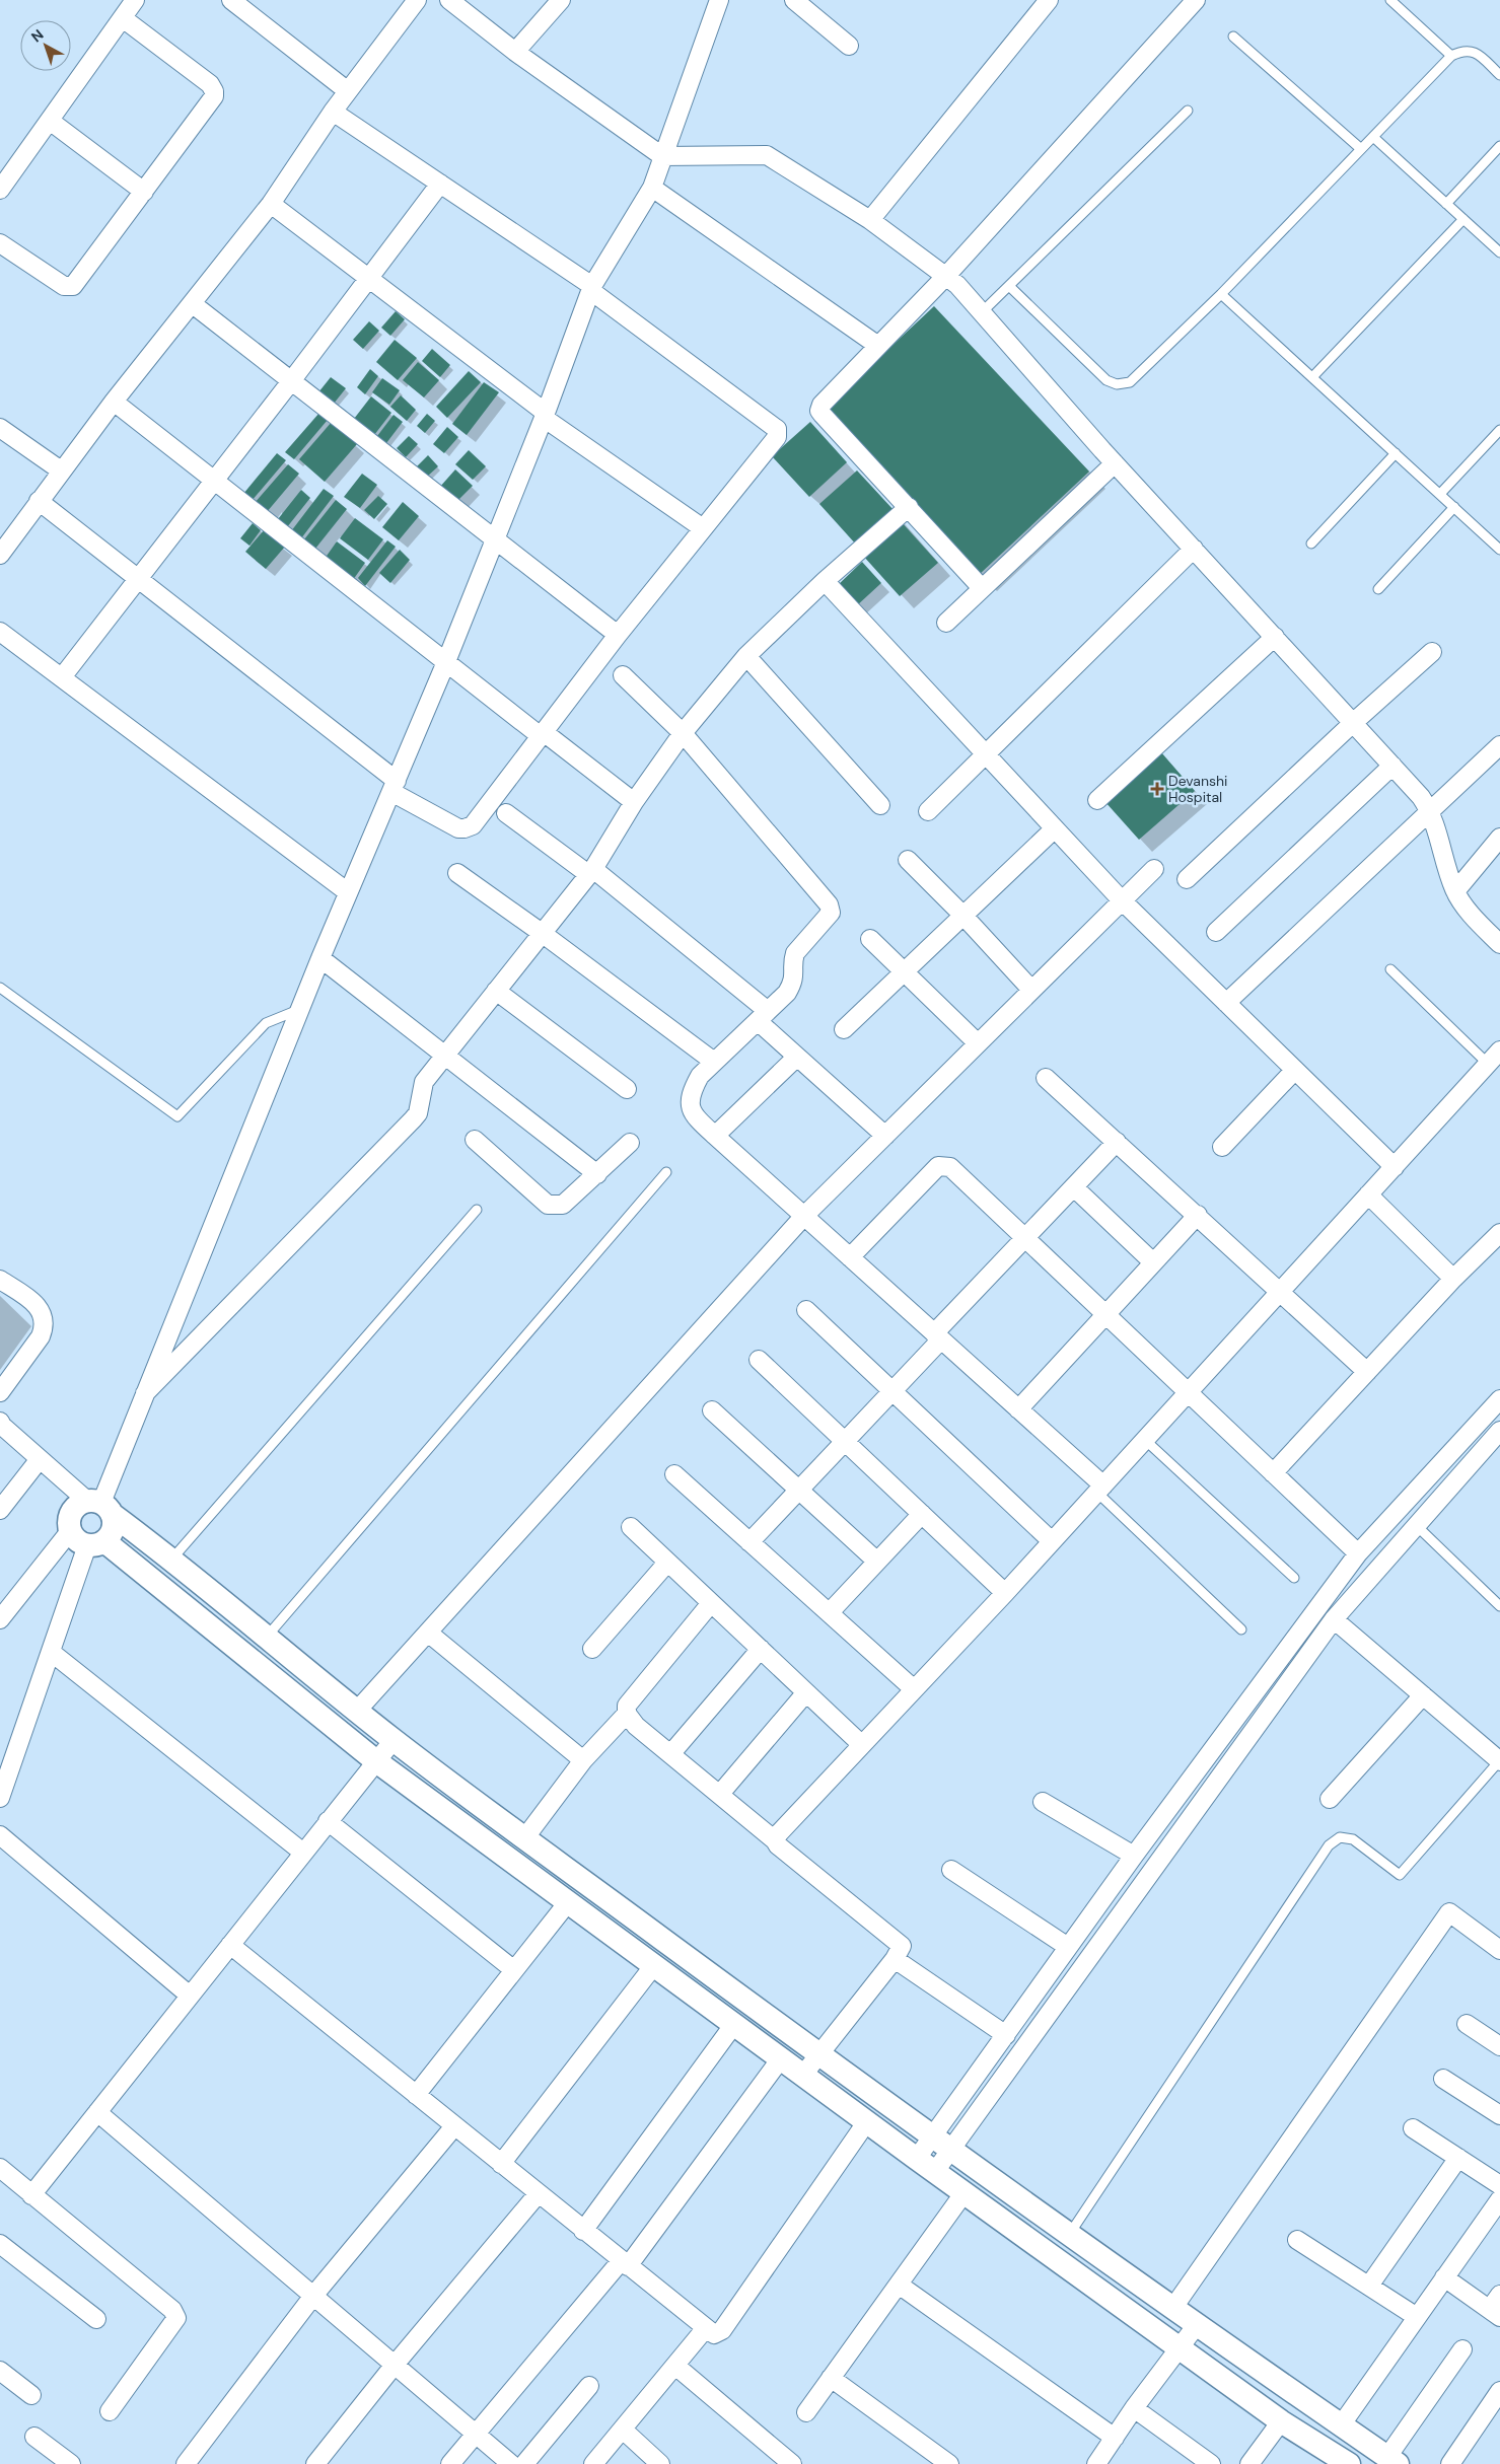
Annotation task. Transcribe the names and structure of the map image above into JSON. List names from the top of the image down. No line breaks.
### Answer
{"places":{"health":["Devanshi Hospital"]},"north":"top left"}
